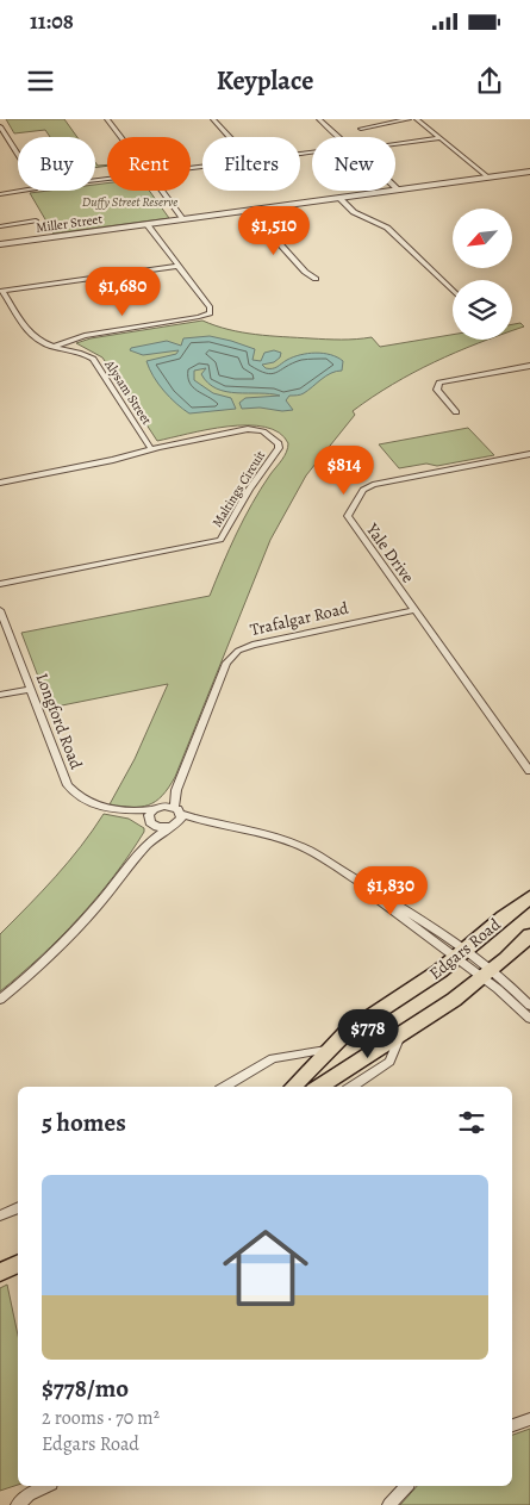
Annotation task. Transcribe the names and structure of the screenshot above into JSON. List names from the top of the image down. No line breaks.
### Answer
{"streets":{"main road":["Edgars Road"],"street":["Miller Street","Alysam Street","Maltings Circuit","Yale Drive","Trafalgar Road","Longford Road"]},"crossings":[["Alysam Street","Maltings Circuit"],["Yale Drive","Trafalgar Road"],["Trafalgar Road","Longford Road"]],"parks":["Duffy Street Reserve"],"north":"bottom left","page":{"status":"11:08","header":"Keyplace","chip":["Buy","Rent","Filters","New"],"price":["$1,510","$1,680","$814","$1,830","$778"],"heading":"5 homes","list":[{"name":"$778/mo","note":"2 rooms · 70 m² · Edgars Road"}]}}
